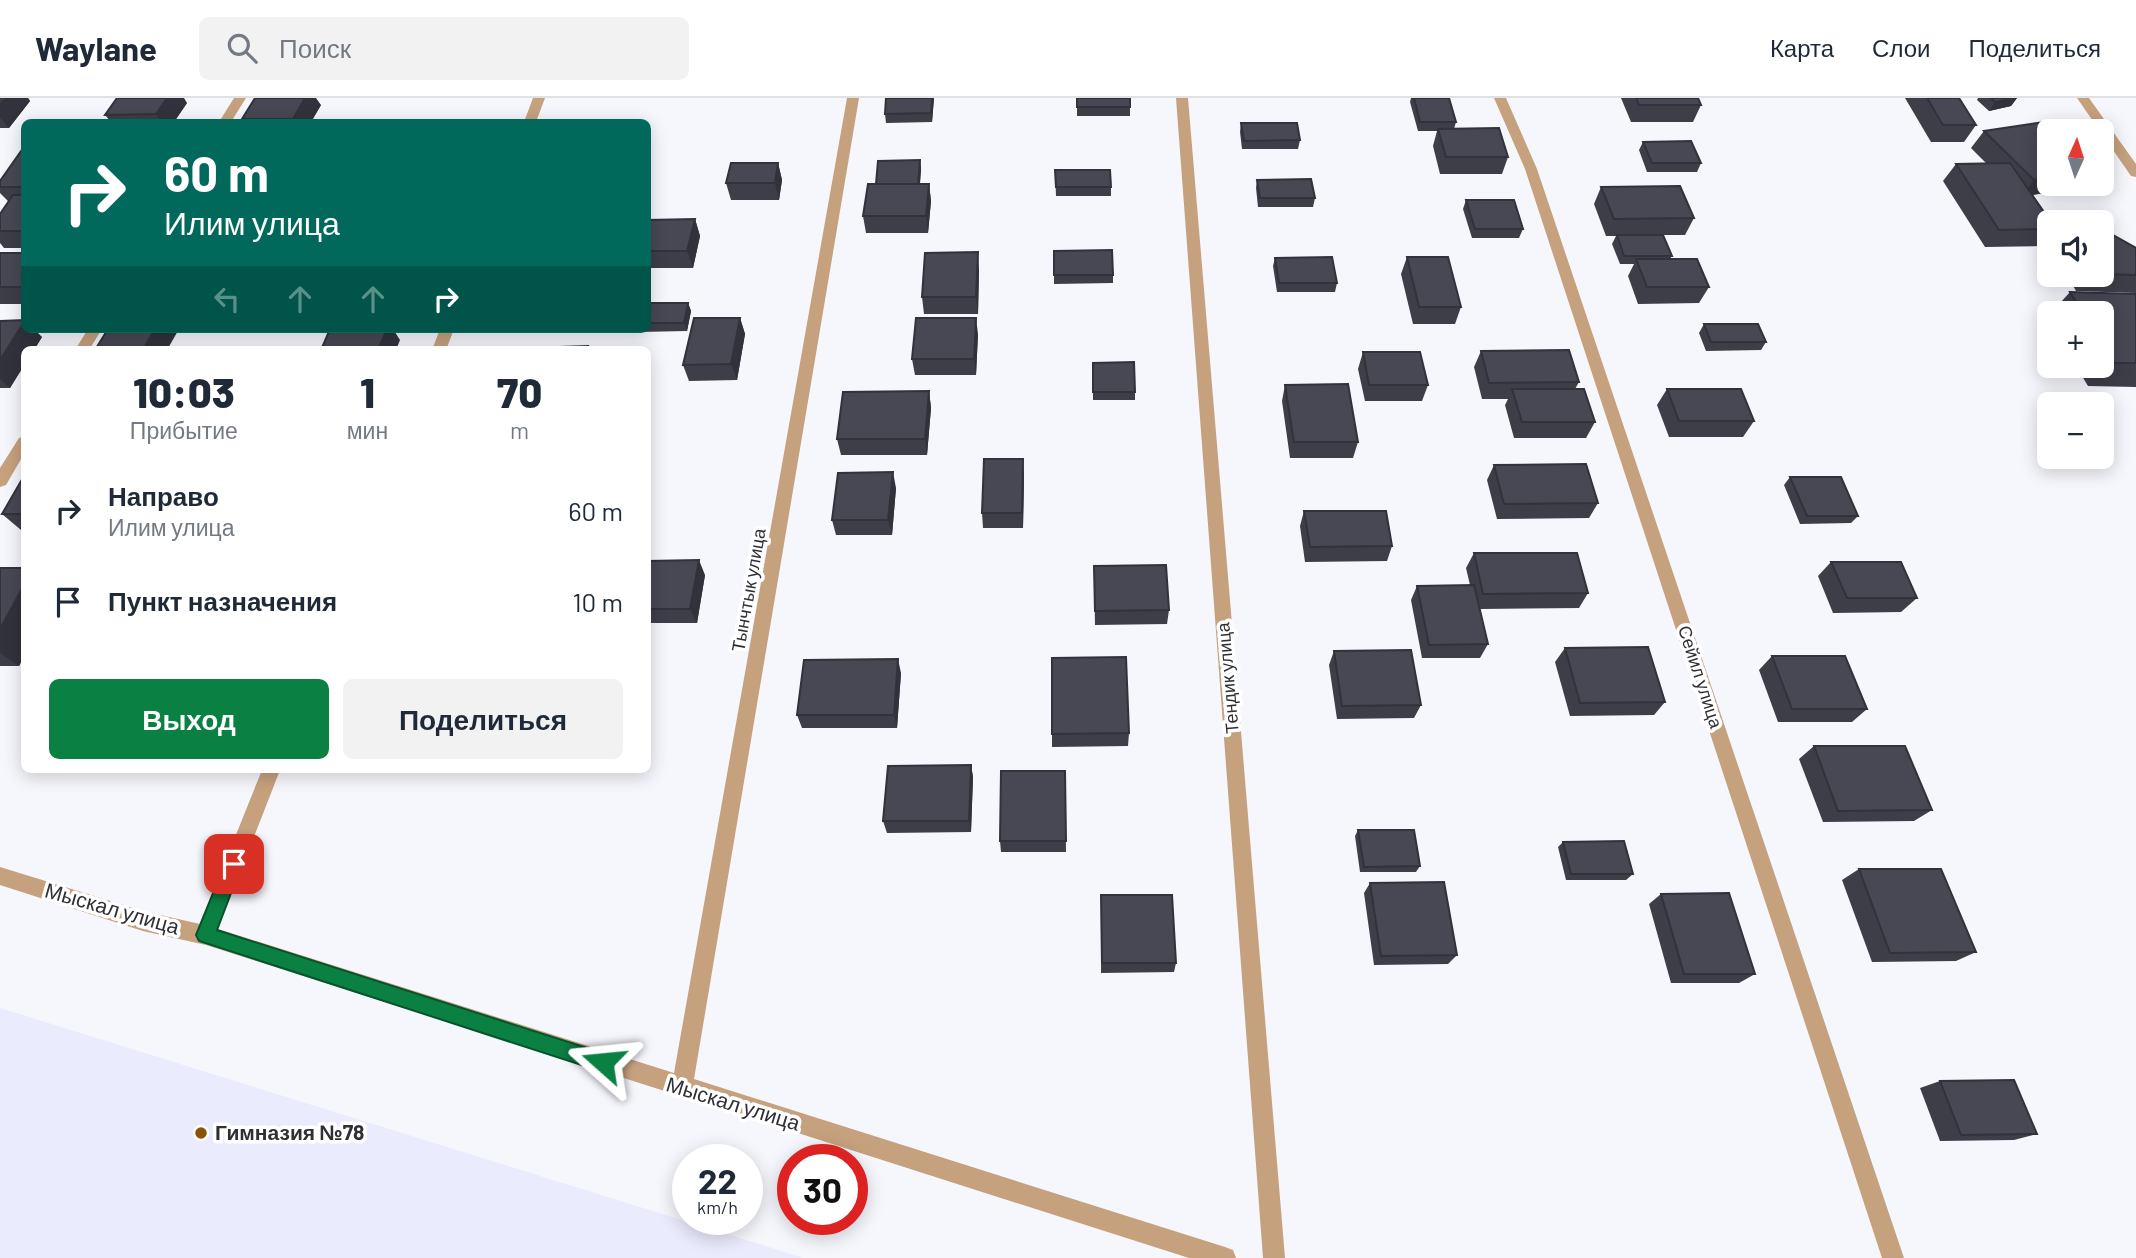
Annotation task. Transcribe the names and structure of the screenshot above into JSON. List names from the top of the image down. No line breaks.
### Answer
{"streets":{"street":["Тынчтык улица","Сейил улица","Тендик улица","Мыскал улица"]},"crossings":[["Тынчтык улица","Мыскал улица"]],"places":["Гимназия №78"],"north":"top","page":{"header":"Waylane","search":"Поиск","nav":["Карта","Слои","Поделиться"],"map_buttons":["+","−"],"turn":["60 m","Илим улица"],"eta":["10:03","Прибытие","1","мин","70","m"],"list":[{"name":"Направо","note":"Илим улица","value":"60 m"},{"name":"Пункт назначения","value":"10 m"}],"buttons":["Выход","Поделиться"],"speed":"22 km/h","limit":"30"}}
